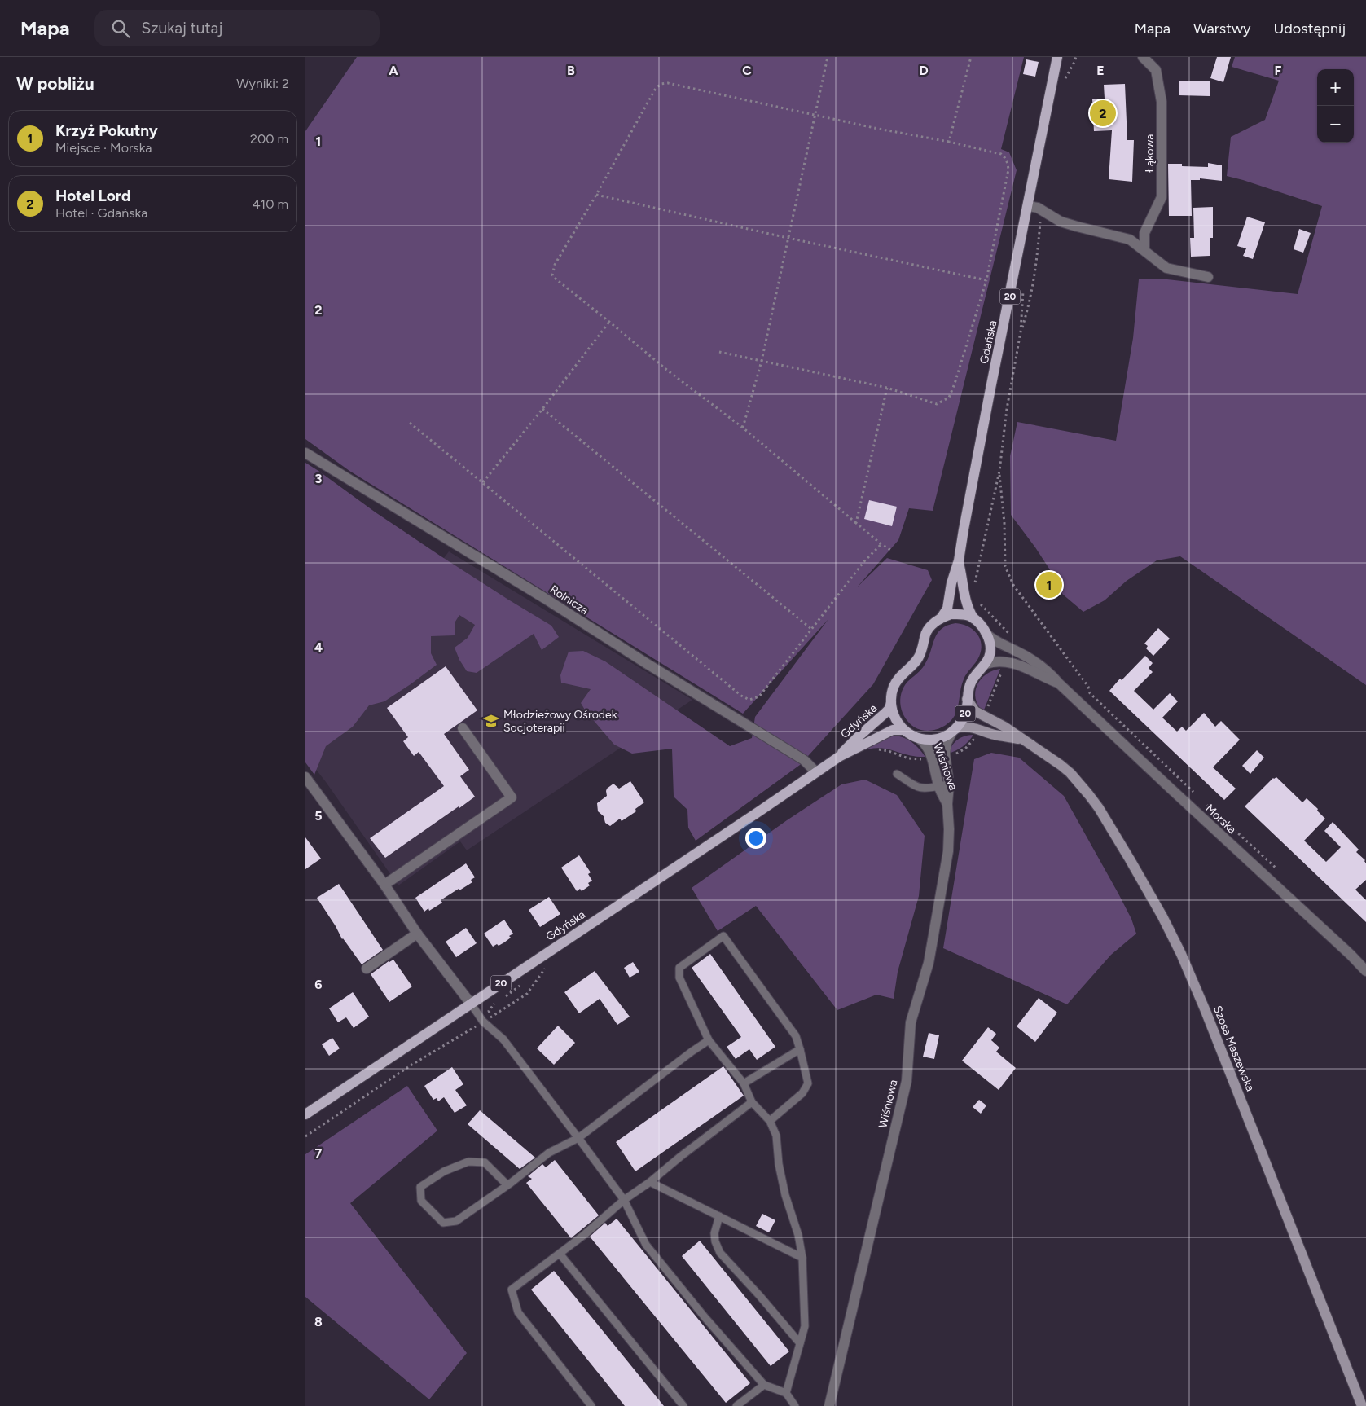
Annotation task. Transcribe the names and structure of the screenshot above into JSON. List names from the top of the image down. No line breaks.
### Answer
{"streets":{"main road":["20","Gdańska","Gdyńska","Szosa Maszewska"],"street":["Łąkowa","Rolnicza","Wiśniowa","Morska"]},"crossings":[["20","Gdańska"],["20","Gdyńska"],["20","Wiśniowa"],["20","Morska"],["20","Szosa Maszewska"],["Rolnicza","Gdyńska"],["Wiśniowa","Szosa Maszewska"]],"places":{"school or university":["Młodzieżowy Ośrodek Socjoterapii"]},"page":{"header":"Mapa","search":"Szukaj tutaj","nav":["Mapa","Warstwy","Udostępnij"],"heading":["W pobliżu","Wyniki: 2"],"map_buttons":["+","−"],"pins":["2","1"],"list":[{"mark":"1","name":"Krzyż Pokutny","note":"Miejsce · Morska","value":"200 m"},{"mark":"2","name":"Hotel Lord","note":"Hotel · Gdańska","value":"410 m"}]},"grid":{"columns":["A","B","C","D","E","F"],"rows":["1","2","3","4","5","6","7","8"]}}
